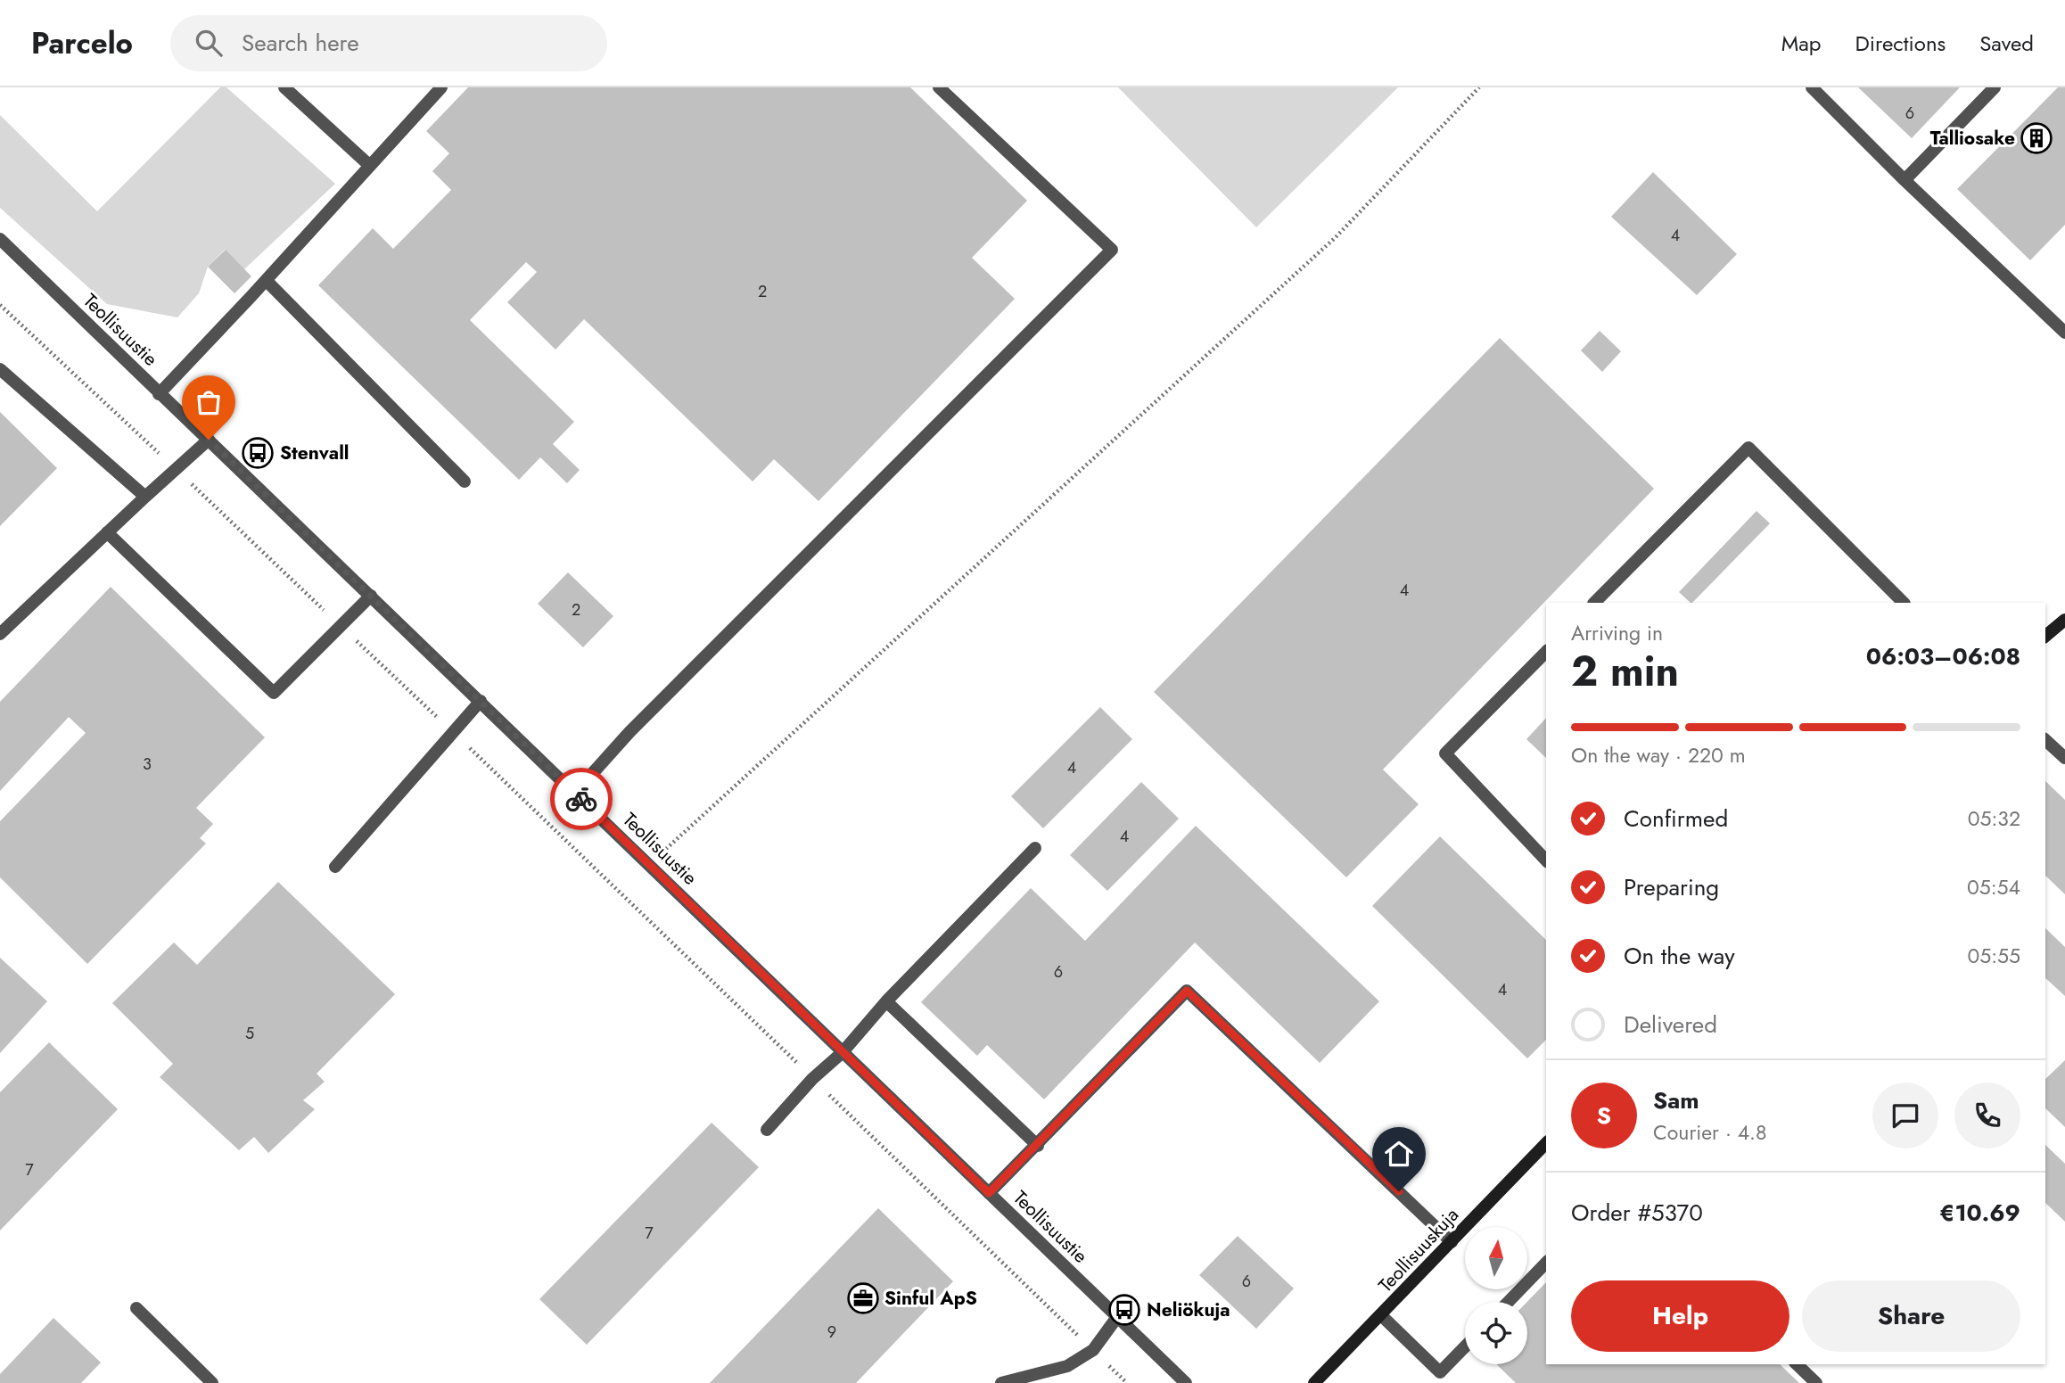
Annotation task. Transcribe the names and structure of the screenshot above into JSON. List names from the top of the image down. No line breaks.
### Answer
{"streets":{"street":["Teollisuustie","Teollisuuskuja"]},"places":{"building":["Talliosake"],"bus stop":["Stenvall","Neliökuja"],"office":["Sinful ApS"]},"house_numbers":["6","4","2","4","2","3","4","4","6","4","5","7","7","6","9"],"north":"top","page":{"header":"Parcelo","search":"Search here","nav":["Map","Directions","Saved"],"heading":["2 min","Arriving in","06:03–06:08"],"panel":["Sam","Courier · 4.8","Order #5370","€10.69"],"bar":"On the way · 220 m","list":[["Confirmed","05:32"],["Preparing","05:54"],["On the way","05:55"],"Delivered"],"round":"S","buttons":["Help","Share"]}}
